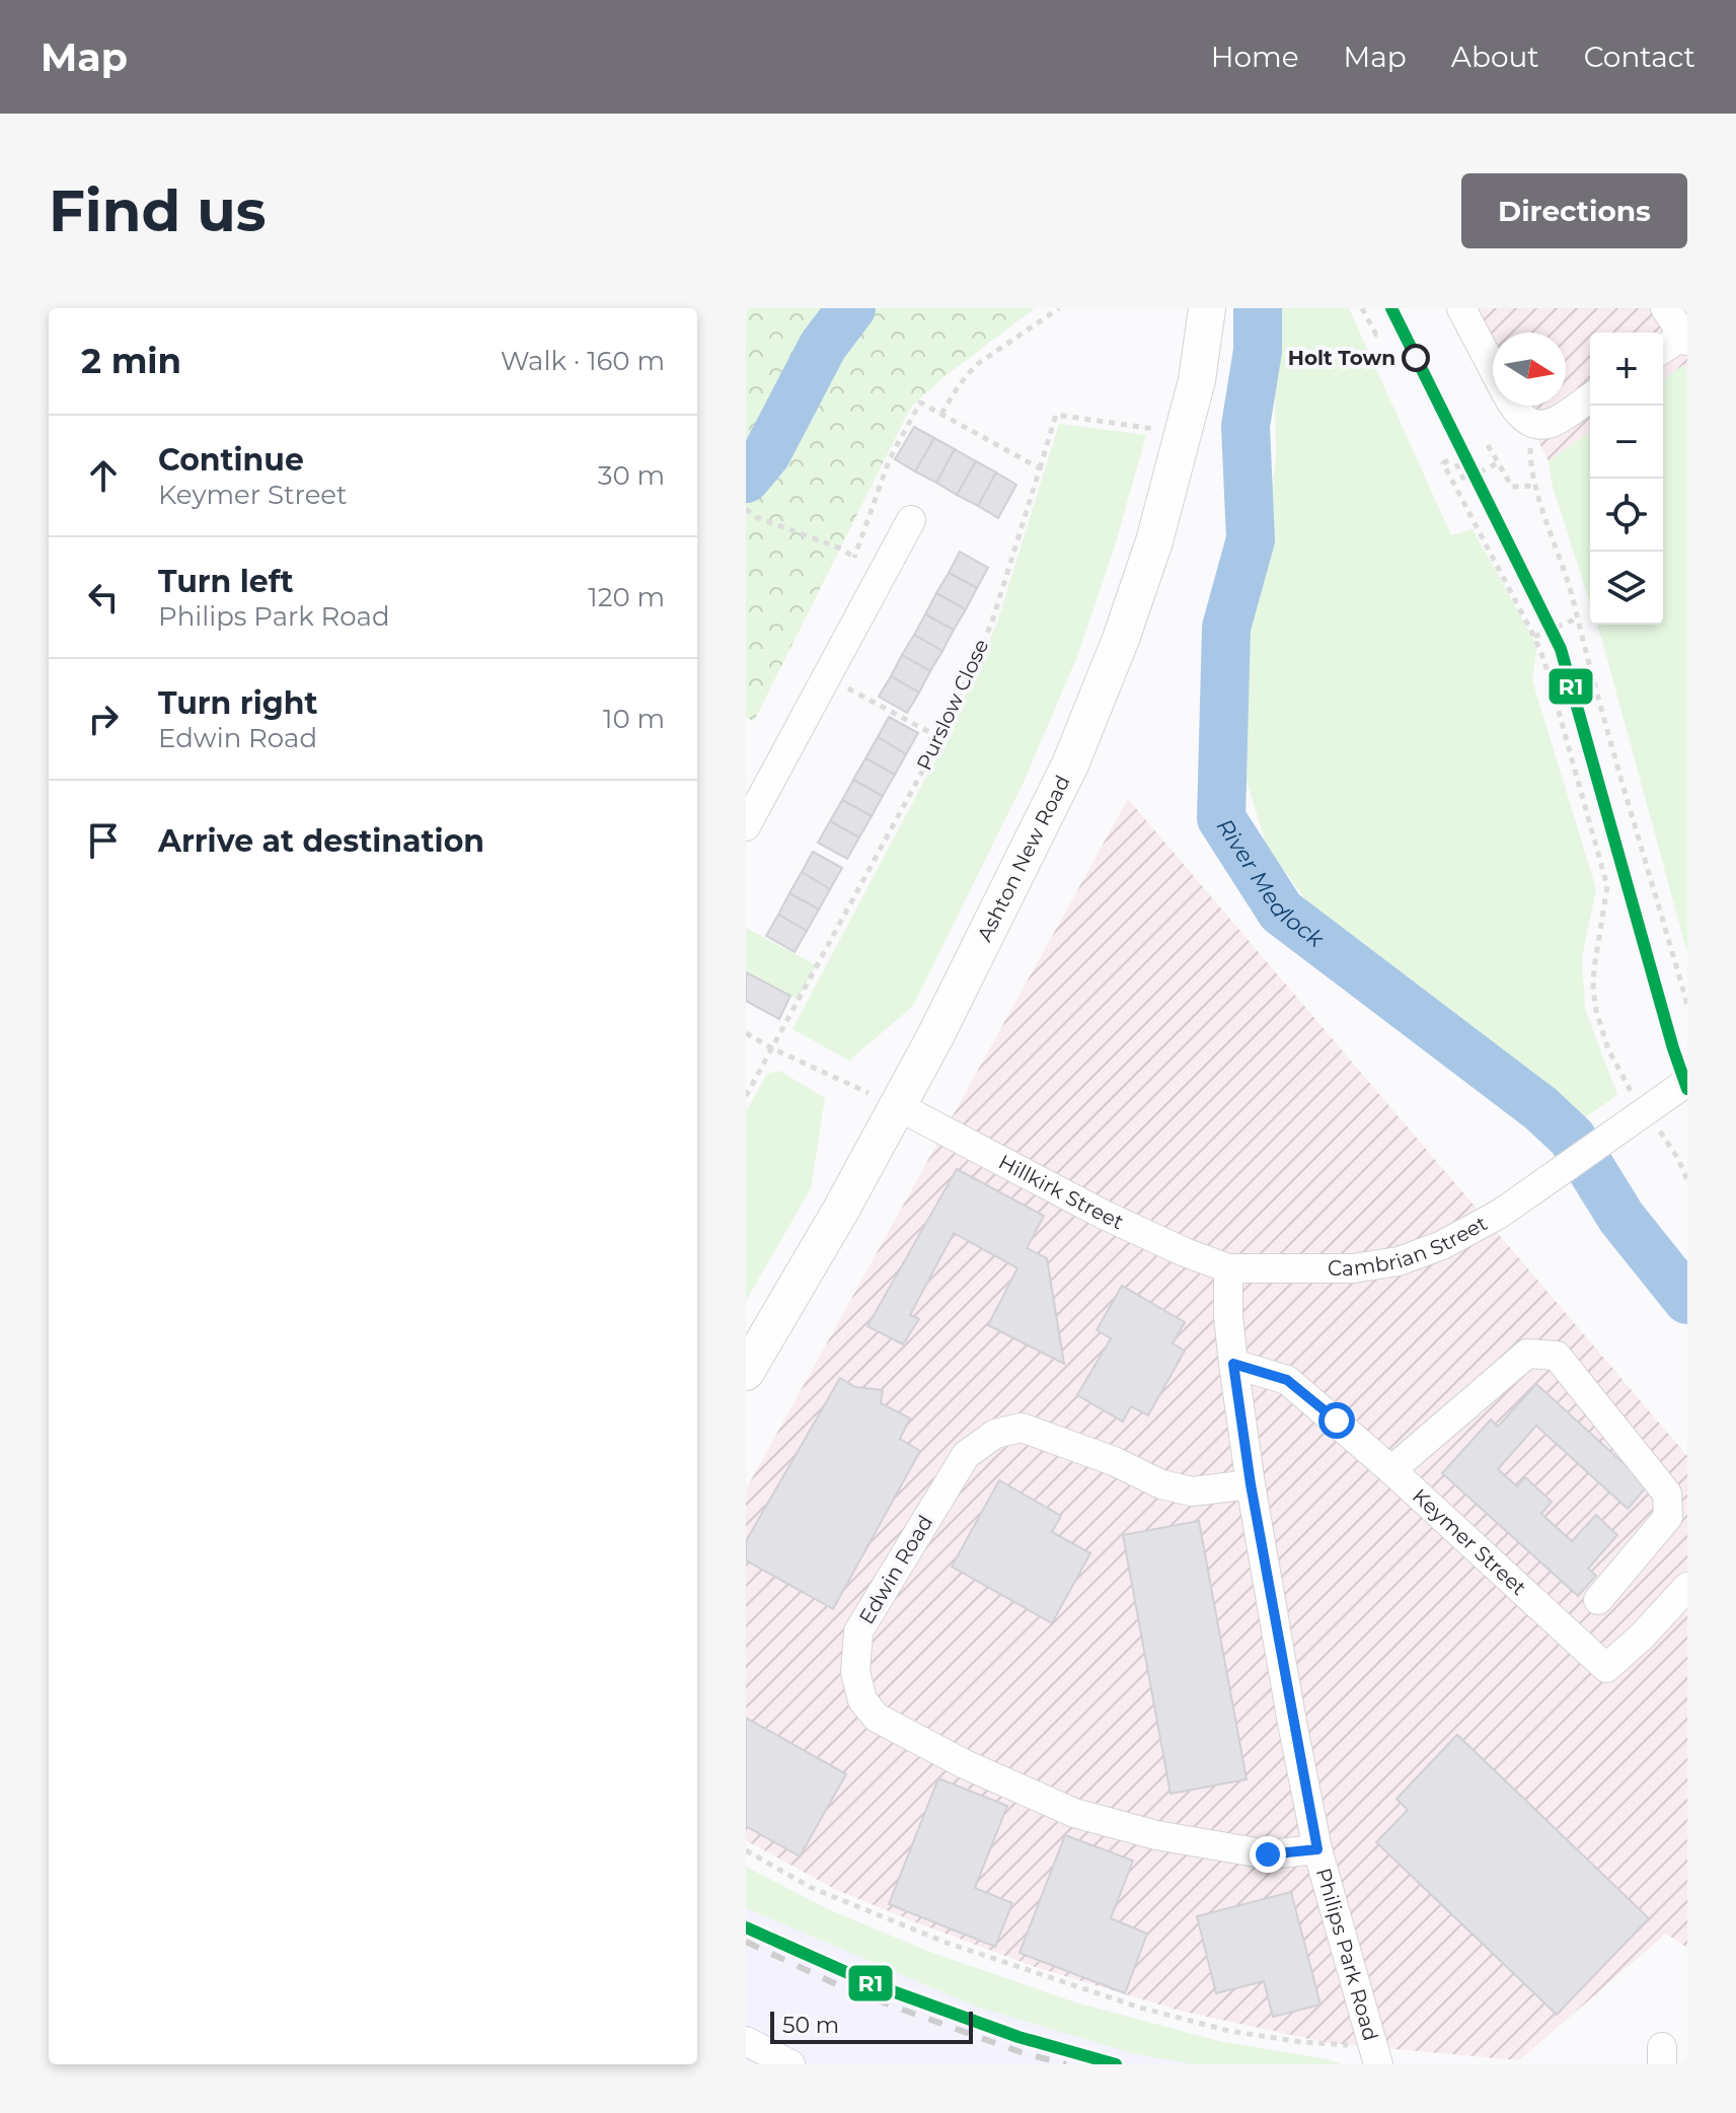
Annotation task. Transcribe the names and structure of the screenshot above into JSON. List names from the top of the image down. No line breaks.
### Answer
{"streets":{"main road":["Ashton New Road"],"street":["Hillkirk Street","Cambrian Street","Keymer Street","Edwin Road","Philips Park Road"],"path":["Purslow Close"]},"crossings":[["Ashton New Road","Hillkirk Street"],["Hillkirk Street","Cambrian Street"],["Hillkirk Street","Philips Park Road"],["Cambrian Street","Philips Park Road"],["Keymer Street","Philips Park Road"],["Edwin Road","Philips Park Road"]],"water":["River Medlock"],"places":["Holt Town"],"lines":["transit line R1"],"scale_bar":"50 m","north":"right","page":{"header":"Map","nav":["Home","Map","About","Contact"],"buttons":"Directions","title":"Find us","heading":["2 min","Walk · 160 m"],"map_buttons":["+","−"],"list":[["Continue","Keymer Street","30 m"],["Turn left","Philips Park Road","120 m"],["Turn right","Edwin Road","10 m"],"Arrive at destination"],"scale":"50 m"}}
